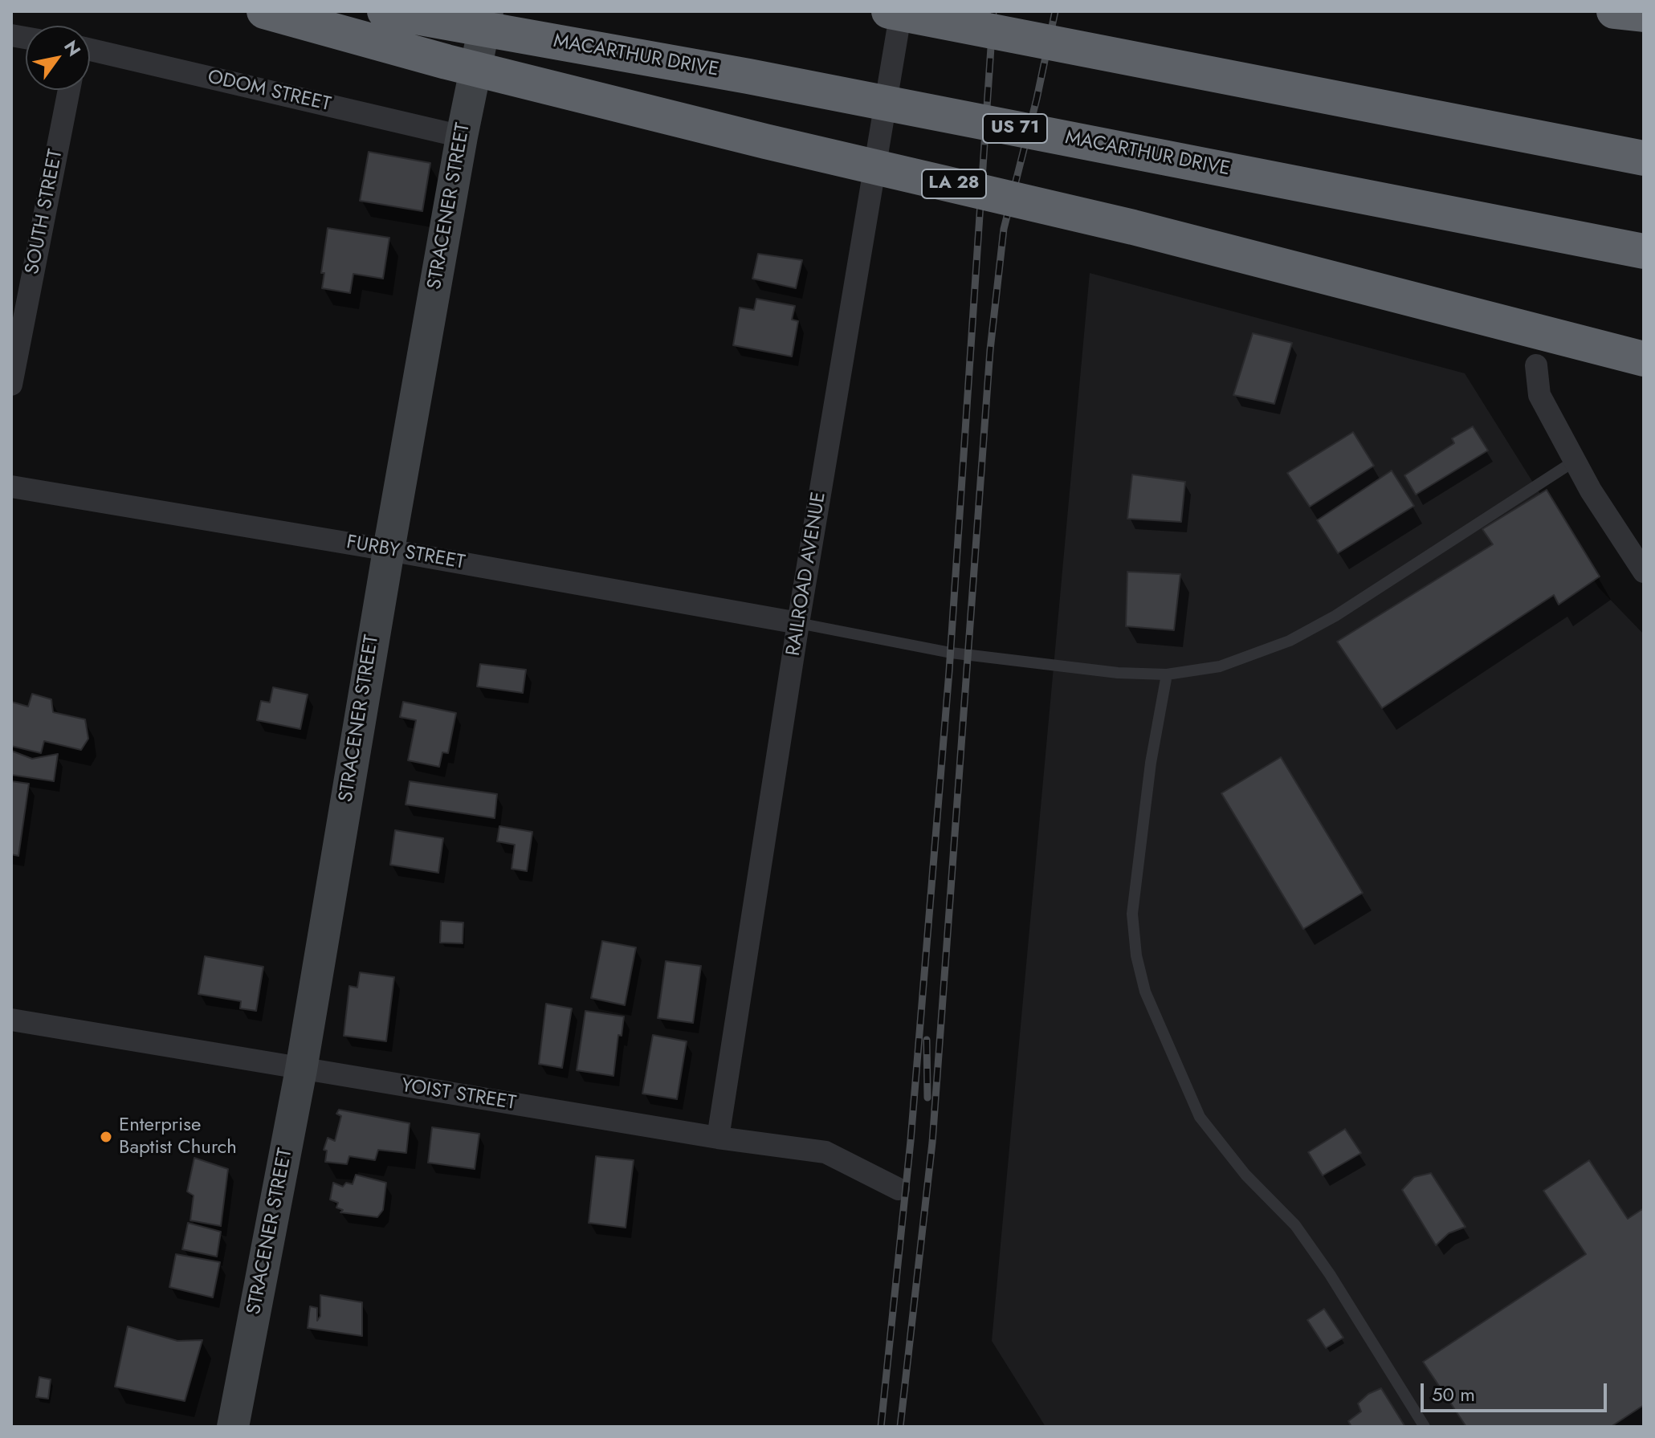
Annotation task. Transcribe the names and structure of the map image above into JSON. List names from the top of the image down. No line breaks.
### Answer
{"streets":{"highway":["MACARTHUR DRIVE","US 71","LA 28"],"street":["ODOM STREET","STRACENER STREET","SOUTH STREET","FURBY STREET","RAILROAD AVENUE","YOIST STREET"]},"crossings":[["ODOM STREET","STRACENER STREET"],["STRACENER STREET","FURBY STREET"],["STRACENER STREET","YOIST STREET"],["FURBY STREET","RAILROAD AVENUE"],["RAILROAD AVENUE","YOIST STREET"]],"places":["Enterprise Baptist Church"],"scale_bar":"50 m","north":"top right"}
